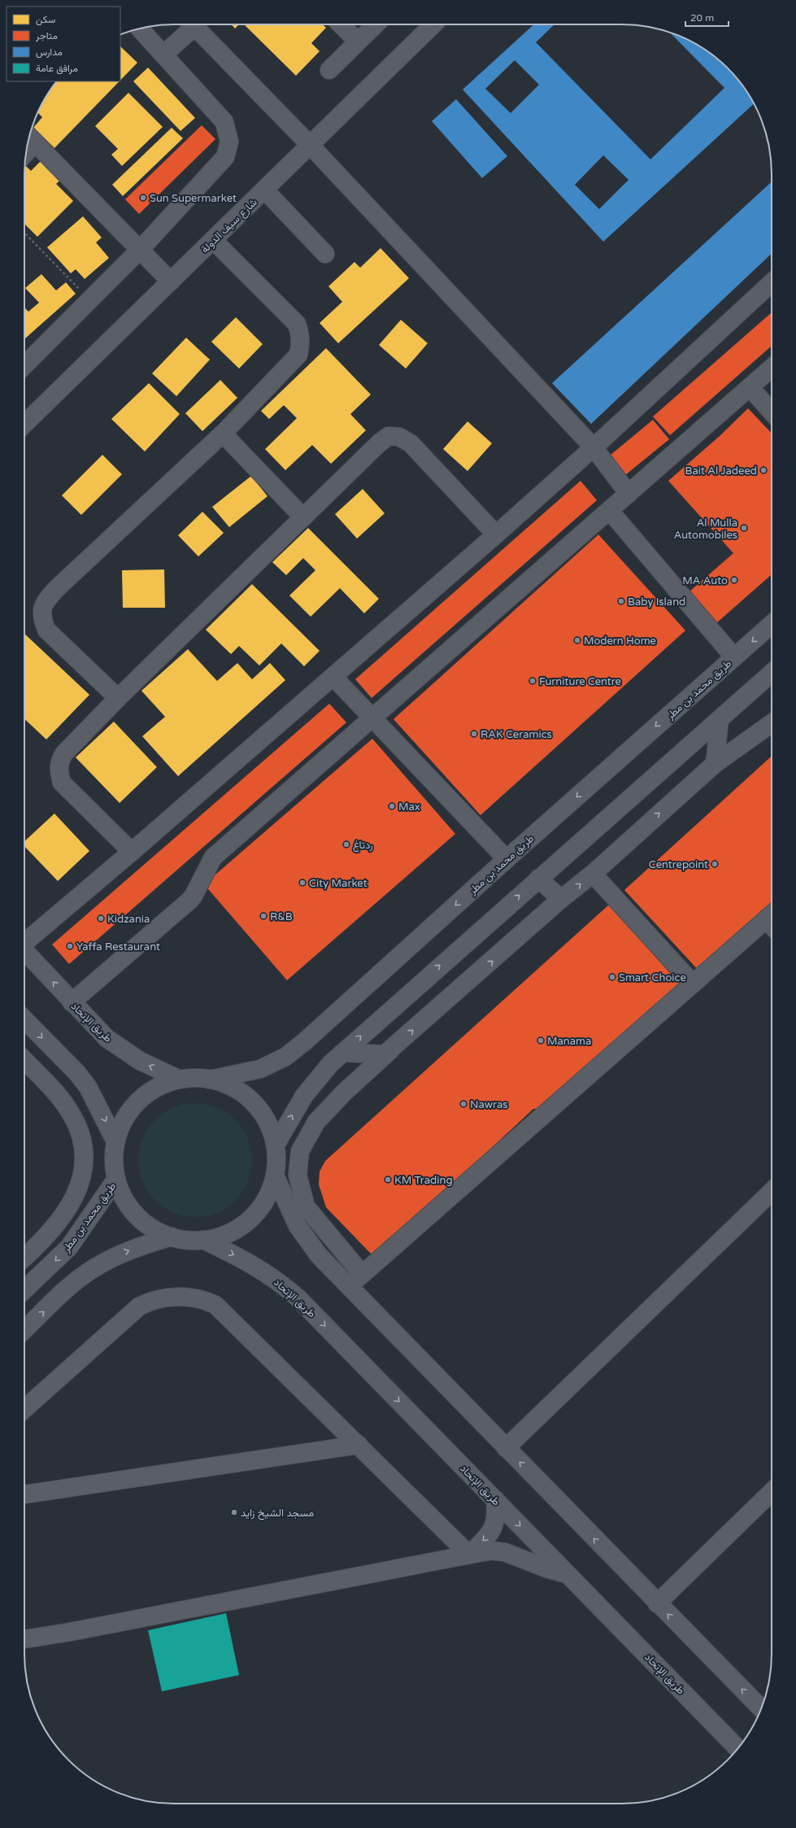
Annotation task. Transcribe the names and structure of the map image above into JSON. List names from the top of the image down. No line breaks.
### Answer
{"streets":{"street":["شارع سيف الدولة","طريق محمد بن مطر","طريق اﻹتحاد"]},"places":["Sun Supermarket","Bait Al Jadeed","Al Mulla Automobiles","MA Auto","Baby Island","Modern Home","Furniture Centre","RAK Ceramics","Max","ردتاغ","Centrepoint","City Market","R&B","Kidzania","Yaffa Restaurant","Smart Choice","Manama","Nawras","KM Trading","مسجد الشيخ زايد"],"legend":["سكن","متاجر","مدارس","مرافق عامة"],"scale_bar":"20 m"}
